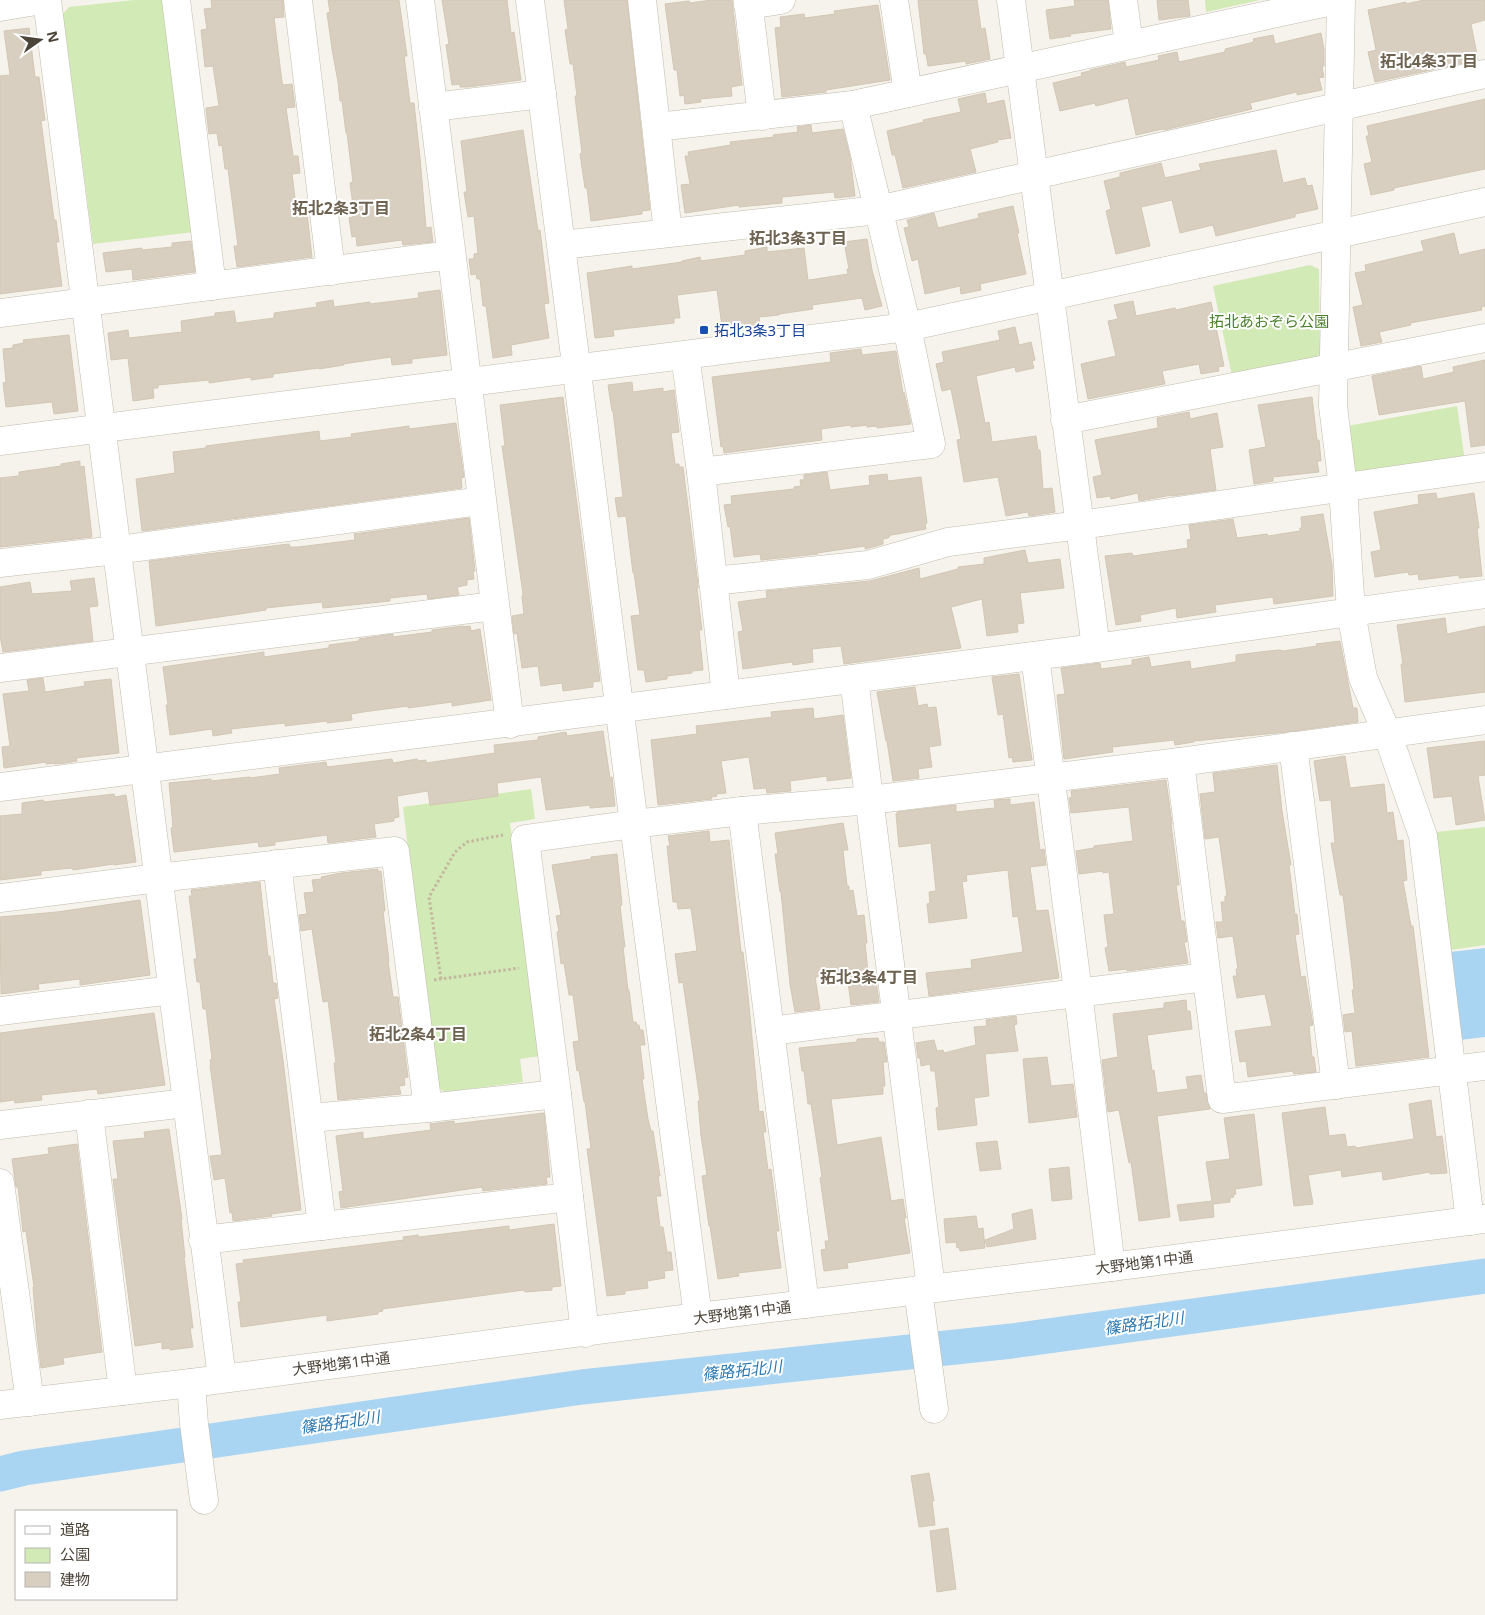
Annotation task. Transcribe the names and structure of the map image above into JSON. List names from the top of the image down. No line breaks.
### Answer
{"streets":{"street":["大野地第1中通"]},"districts":["拓北4条3丁目","拓北2条3丁目","拓北3条3丁目","拓北3条4丁目","拓北2条4丁目"],"water":["篠路拓北川"],"parks":["拓北あおぞら公園"],"places":{"transit":["拓北3条3丁目"]},"legend":["道路","公園","建物"],"north":"right"}
